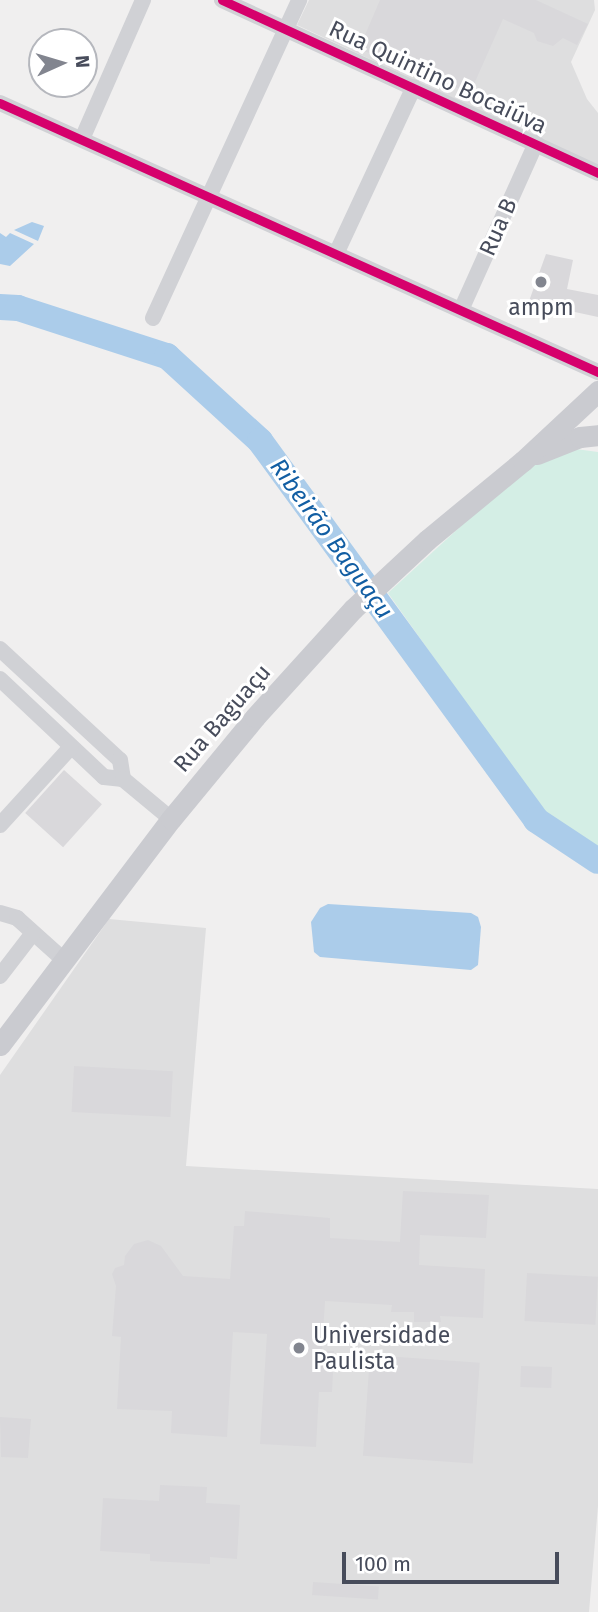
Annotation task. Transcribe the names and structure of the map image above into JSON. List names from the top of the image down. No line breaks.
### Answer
{"streets":{"main road":["Rua Baguaçu"],"street":["Rua Quintino Bocaiúva","Rua B"]},"crossings":[["Rua Quintino Bocaiúva","Rua B"]],"water":["Ribeirão Baguaçu"],"places":["ampm","Universidade Paulista"],"scale_bar":"100 m","north":"right"}
